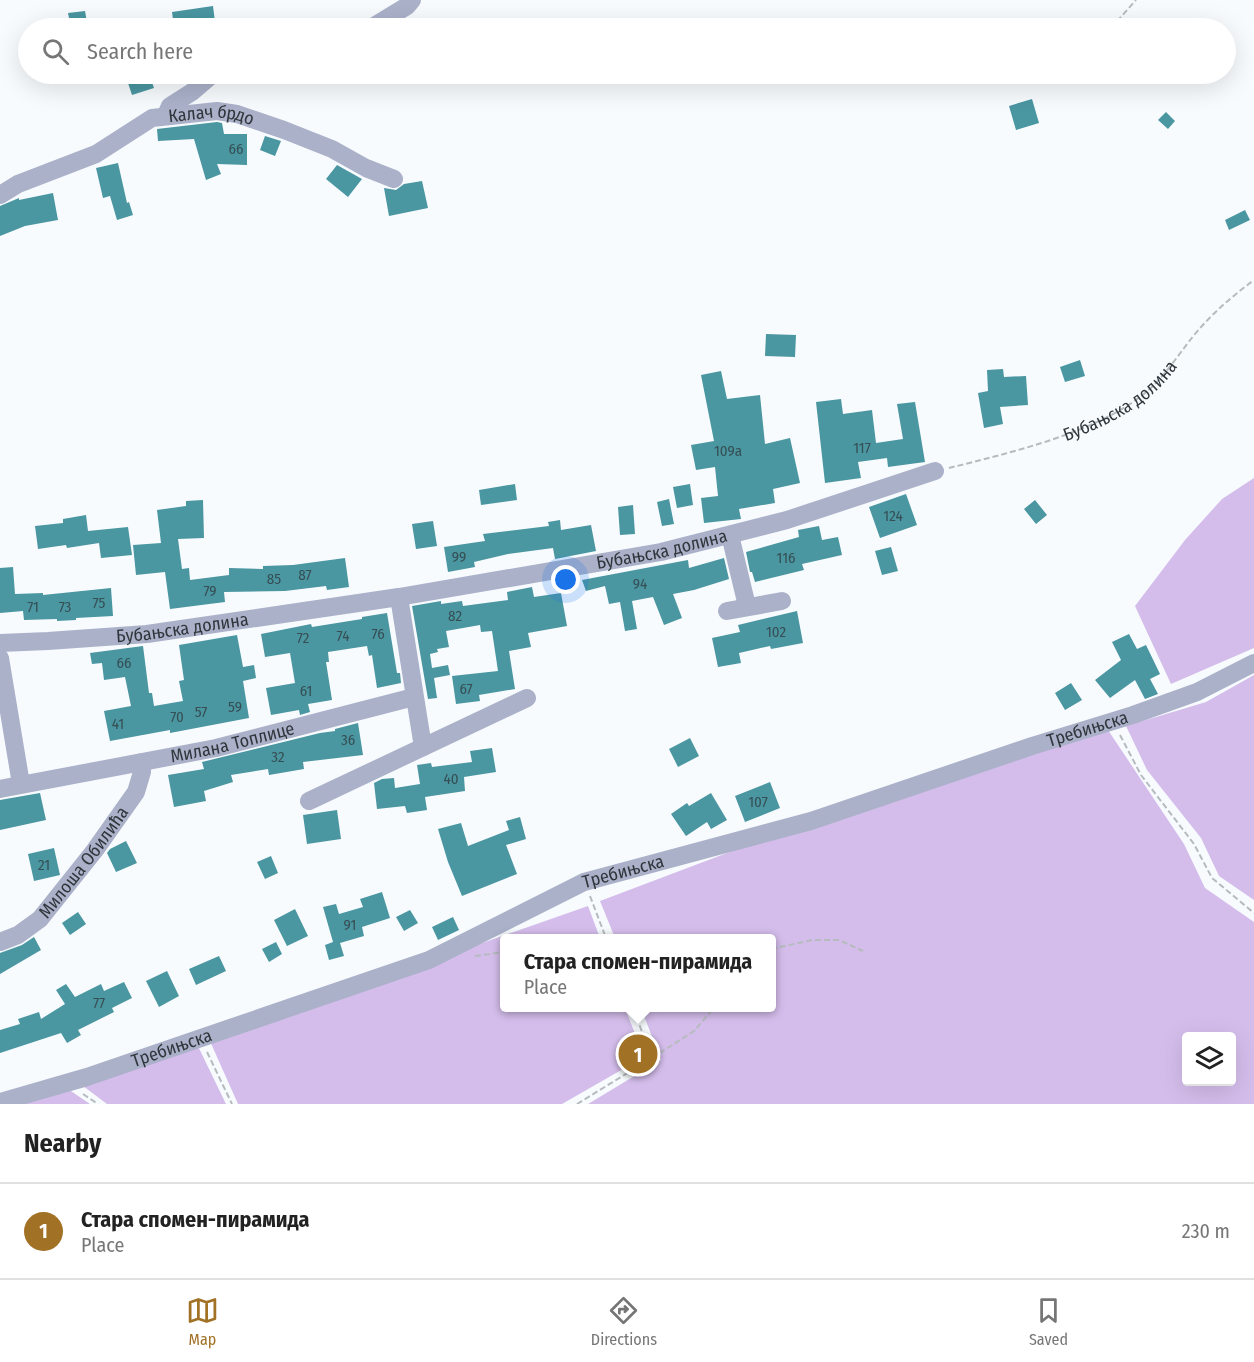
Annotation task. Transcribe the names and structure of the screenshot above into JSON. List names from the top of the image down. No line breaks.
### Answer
{"streets":{"street":["Калач брдо","Бубањска долина","Требињска","Милана Топлице","Милоша Обилића"]},"crossings":[["Милана Топлице","Милоша Обилића"]],"house_numbers":["66","117","109a","124","99","116","87","85","94","79","75","71","73","82","102","76","74","72","66","67","61","59","57","70","41","36","32","40","107","21","91","77"],"page":{"search":"Search here","popup":["Стара спомен-пирамида","Place"],"pins":"1","heading":"Nearby","list":[{"mark":"1","name":"Стара спомен-пирамида","note":"Place","value":"230 m"}],"nav":["Map","Directions","Saved"]}}
